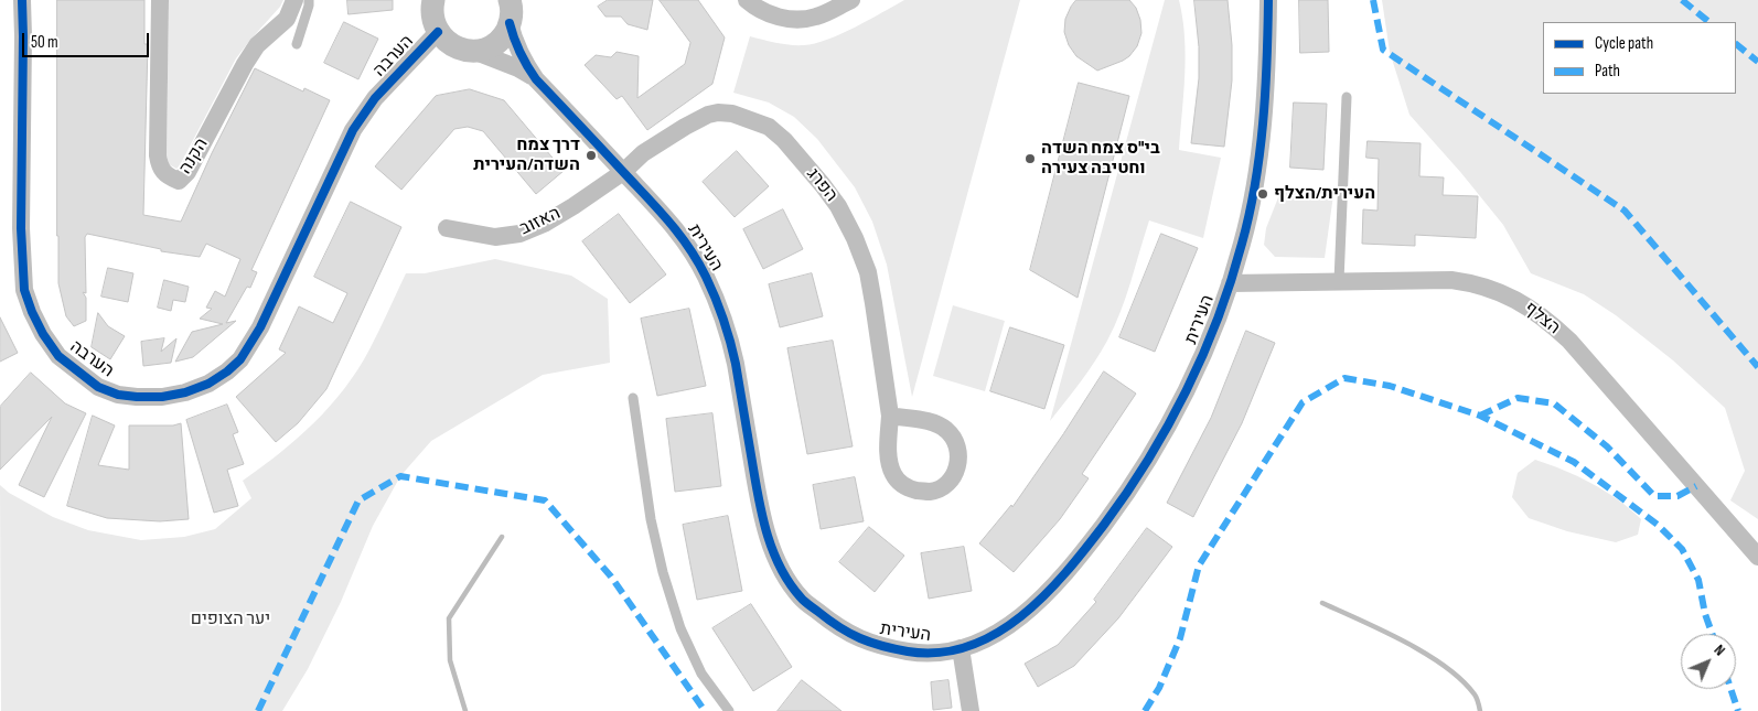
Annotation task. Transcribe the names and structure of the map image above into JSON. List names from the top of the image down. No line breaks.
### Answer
{"streets":{"street":["הערבה","הקנה","הפרג","האזוב","העירית","הצלף"]},"crossings":[["הפרג","האזוב"],["הפרג","העירית"],["האזוב","העירית"],["העירית","הצלף"]],"parks":["יער הצופים"],"places":["דרך צמח השדה/העירית","בי\"ס צמח השדה וחטיבה צעירה","העירית/הצלף"],"legend":["Cycle path","Path"],"scale_bar":"50 m","north":"top right"}
